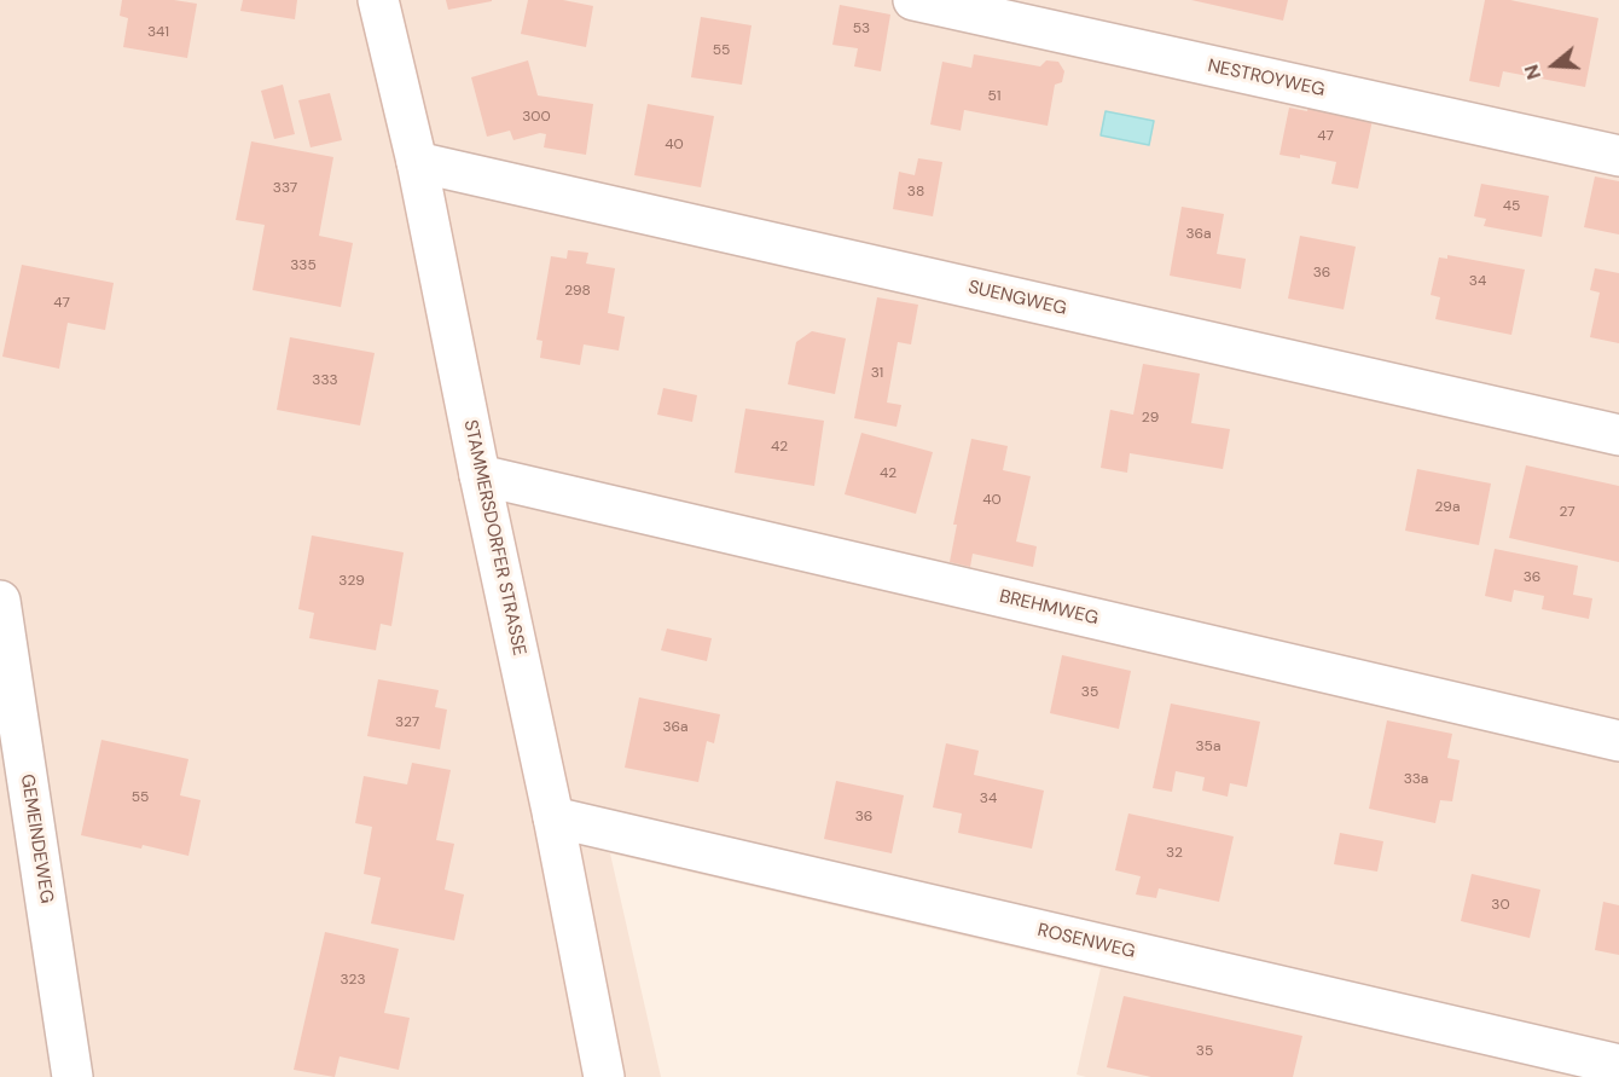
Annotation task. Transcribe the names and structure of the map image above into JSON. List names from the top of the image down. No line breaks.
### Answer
{"streets":{"street":["NESTROYWEG","SUENGWEG","STAMMERSDORFER STRASSE","BREHMWEG","GEMEINDEWEG","ROSENWEG"]},"crossings":[["SUENGWEG","STAMMERSDORFER STRASSE"],["STAMMERSDORFER STRASSE","BREHMWEG"],["STAMMERSDORFER STRASSE","ROSENWEG"]],"house_numbers":["53","341","55","51","300","47","40","337","38","45","36a","335","36","34","298","47","31","333","29","42","42","40","29a","27","36","329","35","327","36a","35a","33a","55","34","36","32","30","323","35"],"north":"left"}
